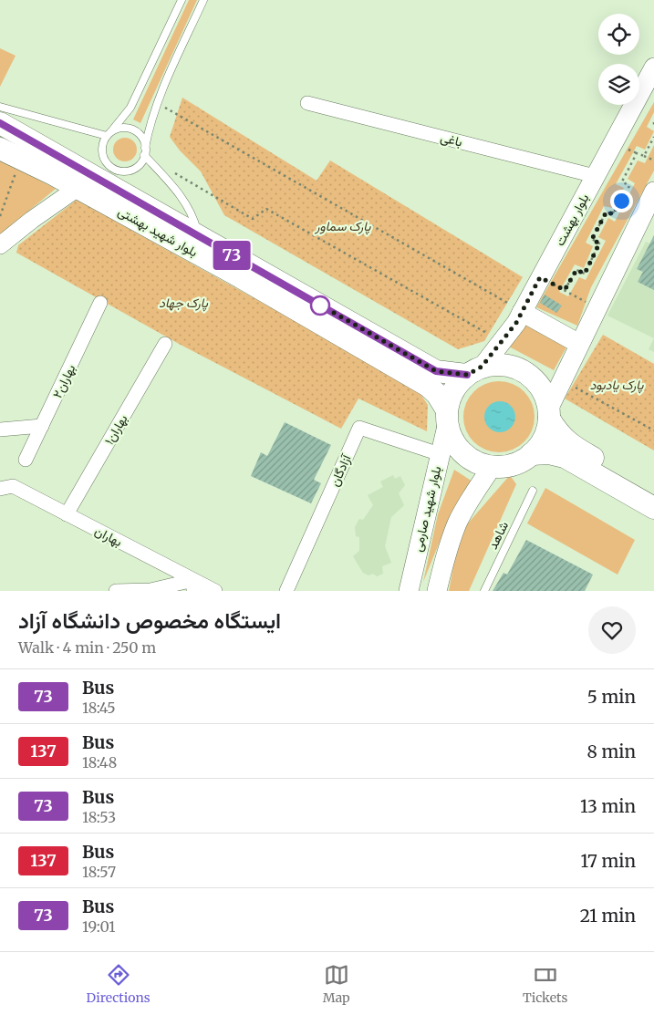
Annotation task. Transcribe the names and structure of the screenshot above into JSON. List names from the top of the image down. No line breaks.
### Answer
{"streets":{"main road":["بلوار بهشت","بلوار شهید بهشتی","بلوار شهید صارمی"],"street":["باغی","بهاران۲","بهاران۱","آزادگان","بهاران"],"lane":["شاهد"]},"crossings":[["باغی","بلوار بهشت"],["بلوار بهشت","بلوار شهید بهشتی"],["بلوار بهشت","بلوار شهید صارمی"],["بلوار شهید بهشتی","بلوار شهید صارمی"],["بهاران۱","بهاران"],["آزادگان","بلوار شهید صارمی"]],"parks":["پارک سماور","پارک جهاد","پارک یادبود"],"lines":["bus line 73"],"page":{"on_map":"73","heading":["ایستگاه مخصوص دانشگاه آزاد","Walk · 4 min · 250 m"],"list":[{"mark":"73","name":"Bus","note":"18:45","value":"5 min"},{"mark":"137","name":"Bus","note":"18:48","value":"8 min"},{"mark":"73","name":"Bus","note":"18:53","value":"13 min"},{"mark":"137","name":"Bus","note":"18:57","value":"17 min"},{"mark":"73","name":"Bus","note":"19:01","value":"21 min"}],"tabs":["Directions","Map","Tickets"]}}
